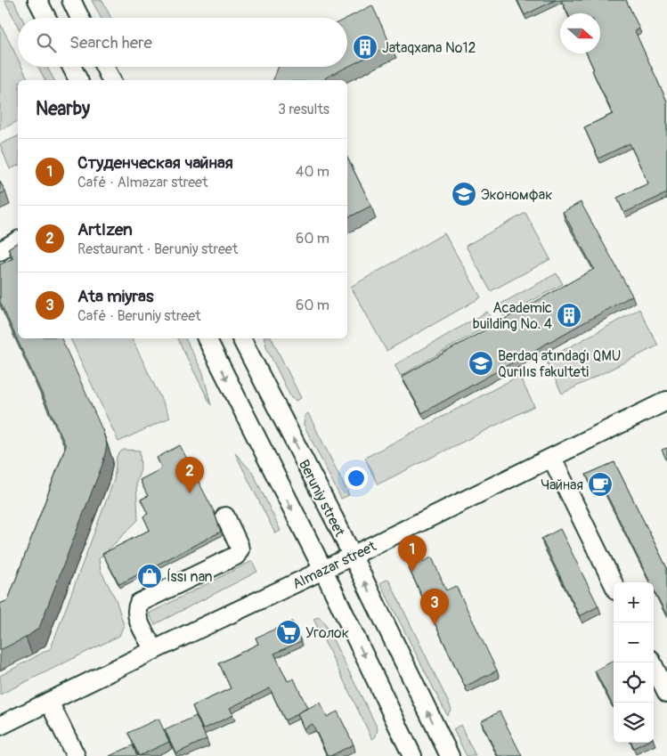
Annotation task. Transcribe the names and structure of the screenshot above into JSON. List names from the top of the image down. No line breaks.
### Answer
{"streets":{"street":["Beruniy street","Almazar street"]},"crossings":[["Beruniy street","Almazar street"]],"places":{"building":["Jataqxana №12","Academic building No. 4"],"school or university":["Экономфак","Berdaq atındaǵı QMU Qurılıs fakulteti"],"cafe":["Чайная"],"shop":["Íssı nan"],"supermarket":["Уголок"]},"north":"right","page":{"search":"Search here","heading":["Nearby","3 results"],"list":[{"mark":"1","name":"Студенческая чайная","note":"Café · Almazar street","value":"40 m"},{"mark":"2","name":"ArtIzen","note":"Restaurant · Beruniy street","value":"60 m"},{"mark":"3","name":"Ata miyras","note":"Café · Beruniy street","value":"60 m"}],"pins":["2","1","3"],"map_buttons":["+","−"]}}
